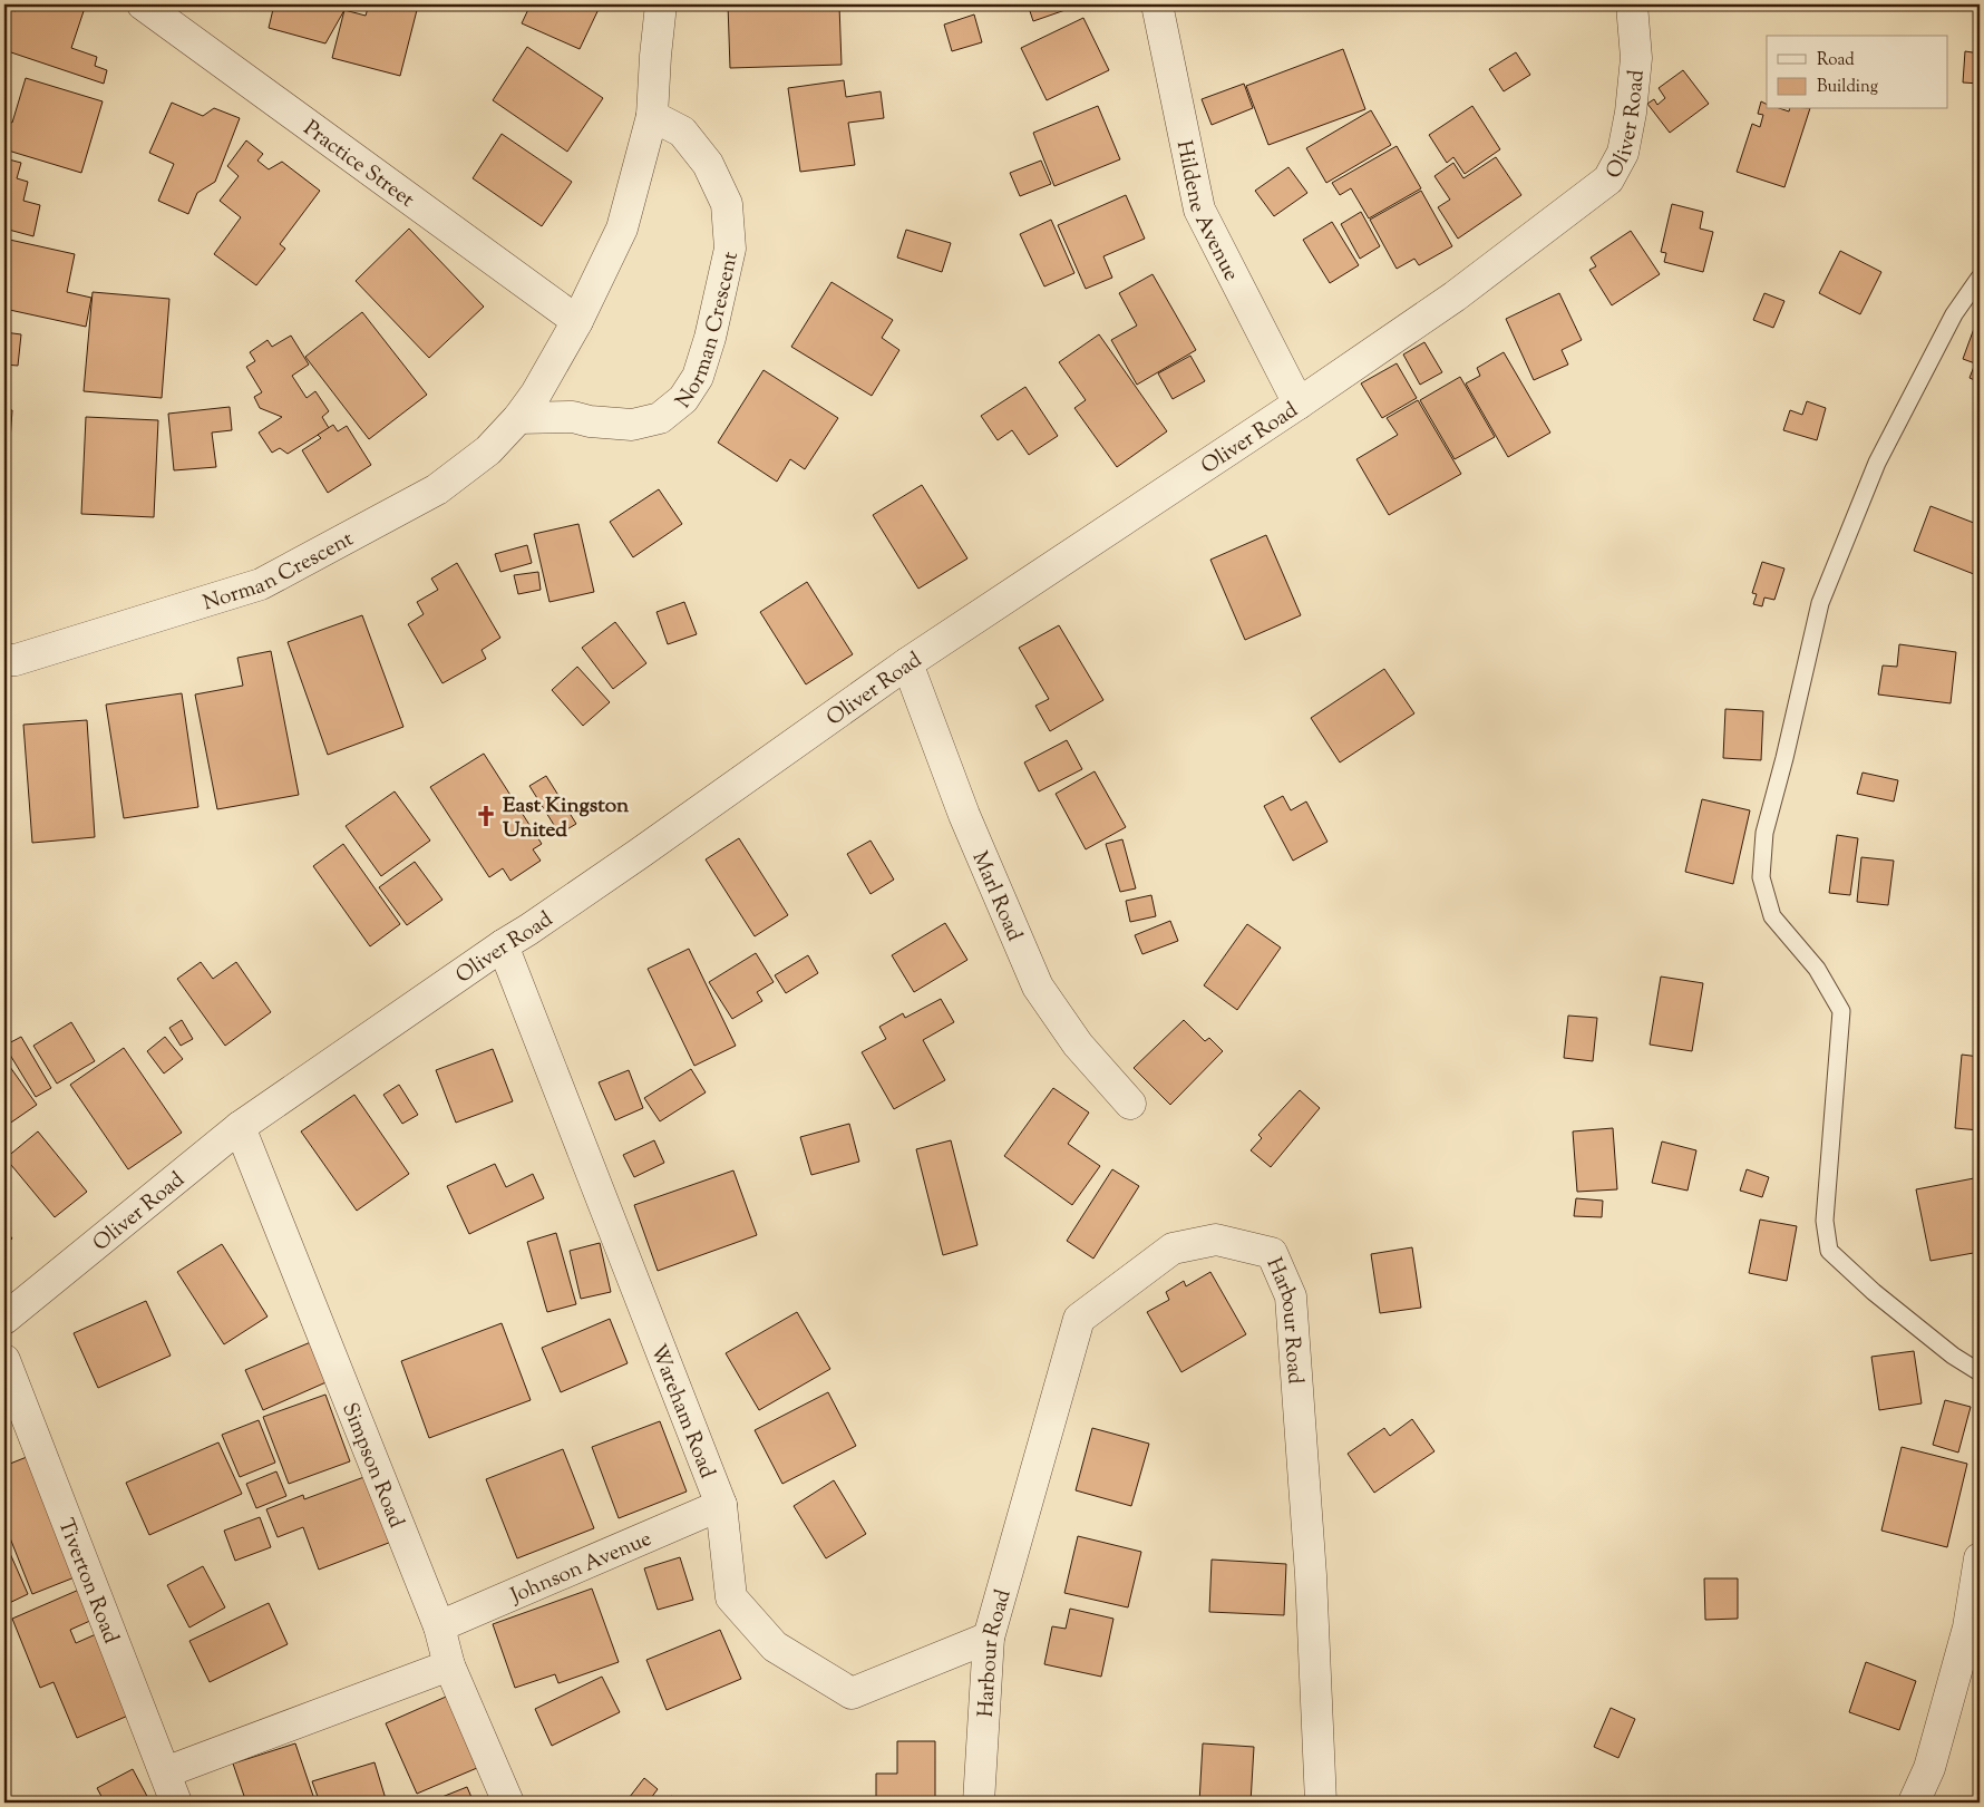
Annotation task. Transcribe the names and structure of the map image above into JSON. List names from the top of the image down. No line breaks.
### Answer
{"streets":{"street":["Oliver Road","Practice Street","Hildene Avenue","Norman Crescent","Marl Road","Harbour Road","Wareham Road","Simpson Road","Johnson Avenue","Tiverton Road"]},"crossings":[["Oliver Road","Hildene Avenue"],["Oliver Road","Marl Road"],["Oliver Road","Wareham Road"],["Oliver Road","Simpson Road"],["Practice Street","Norman Crescent"],["Harbour Road","Wareham Road"],["Wareham Road","Johnson Avenue"],["Simpson Road","Johnson Avenue"]],"places":{"church":["East Kingston United"]},"legend":["Road","Building"]}
